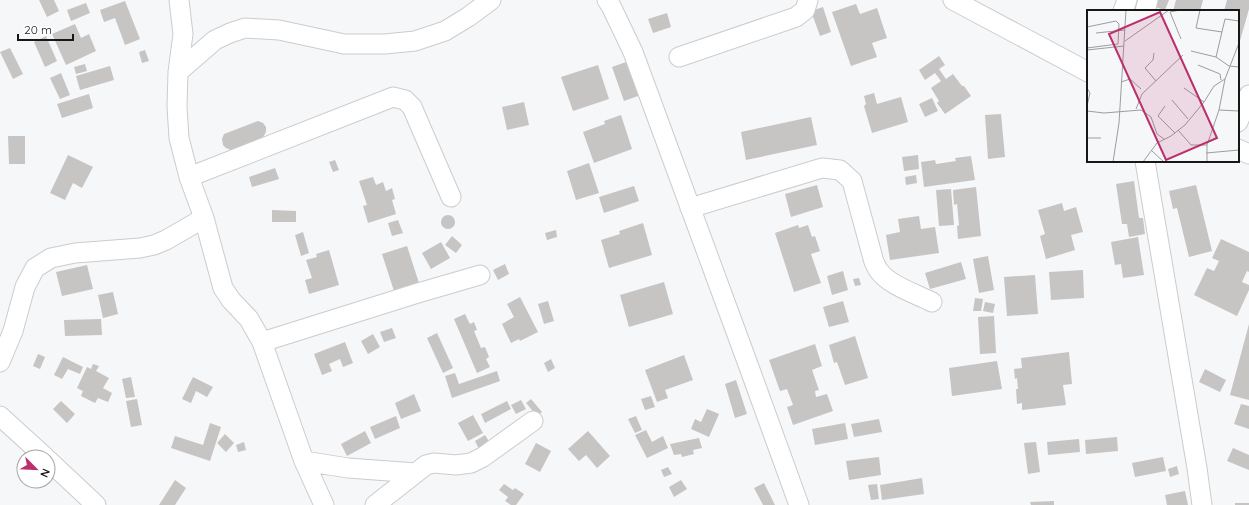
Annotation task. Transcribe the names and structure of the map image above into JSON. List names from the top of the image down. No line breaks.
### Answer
{"scale_bar":"20 m","north":"bottom right"}
